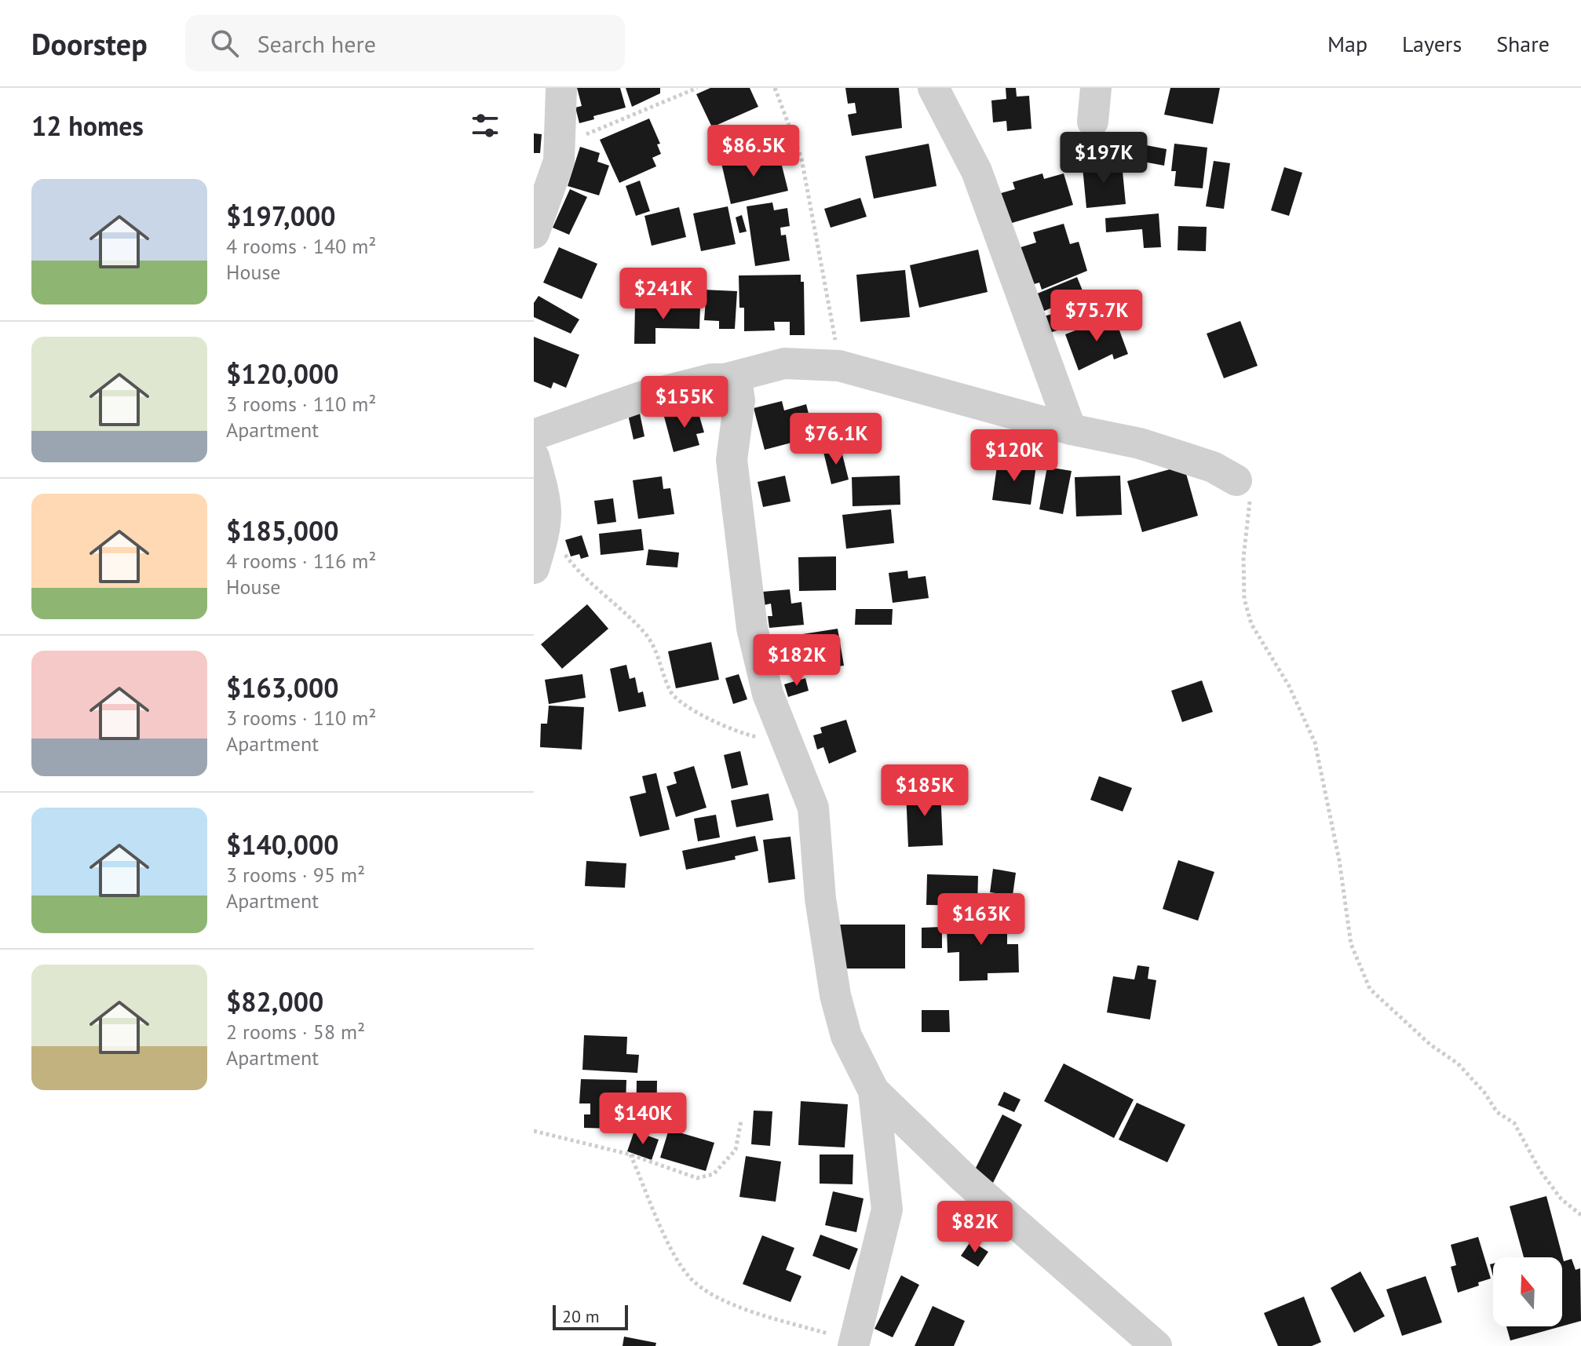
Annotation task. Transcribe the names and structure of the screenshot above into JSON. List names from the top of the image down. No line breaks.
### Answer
{"scale_bar":"20 m","north":"top","page":{"header":"Doorstep","search":"Search here","nav":["Map","Layers","Share"],"heading":"12 homes","price":["$86.5K","$197K","$241K","$75.7K","$155K","$76.1K","$120K","$182K","$185K","$163K","$140K","$82K"],"list":[{"name":"$197,000","note":"4 rooms · 140 m² · House"},{"name":"$120,000","note":"3 rooms · 110 m² · Apartment"},{"name":"$185,000","note":"4 rooms · 116 m² · House"},{"name":"$163,000","note":"3 rooms · 110 m² · Apartment"},{"name":"$140,000","note":"3 rooms · 95 m² · Apartment"},{"name":"$82,000","note":"2 rooms · 58 m² · Apartment"}],"scale":"20 m"}}
